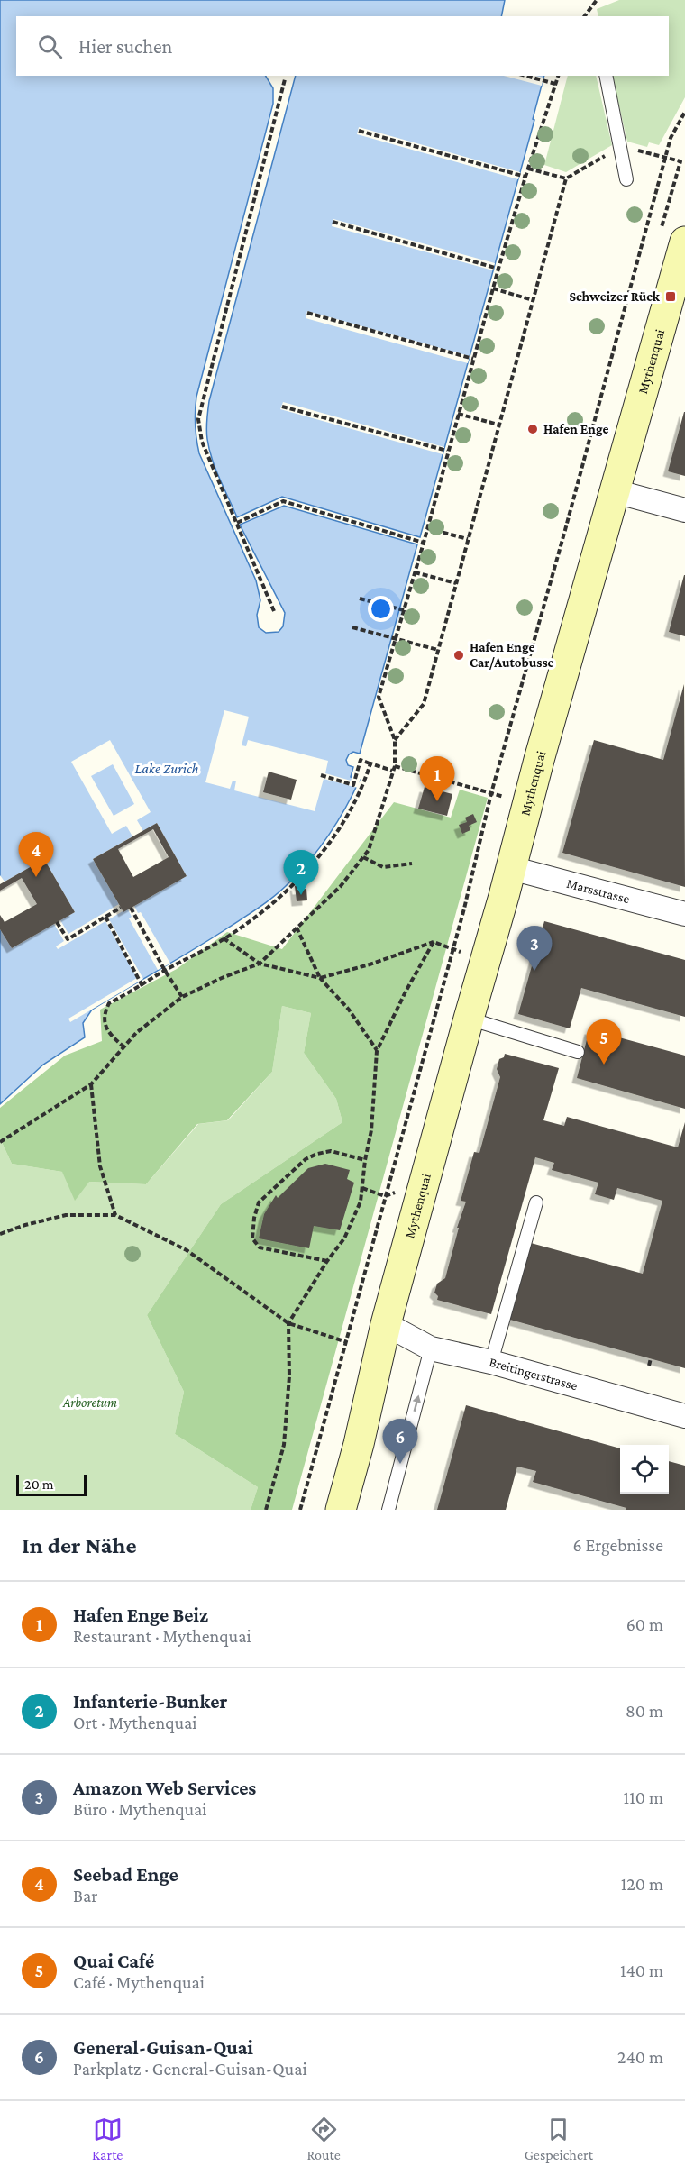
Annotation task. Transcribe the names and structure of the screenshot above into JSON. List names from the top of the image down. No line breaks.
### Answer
{"streets":{"main road":["Mythenquai"],"street":["Marsstrasse","Breitingerstrasse"]},"crossings":[["Mythenquai","Marsstrasse"],["Mythenquai","Breitingerstrasse"]],"water":["Lake Zurich"],"parks":["Arboretum"],"places":{"transit":["Schweizer Rück"],"other":["Hafen Enge","Hafen Enge Car/Autobusse"]},"scale_bar":"20 m","page":{"search":"Hier suchen","pins":["1","4","2","3","5","6"],"scale":"20 m","heading":["In der Nähe","6 Ergebnisse"],"list":[{"mark":"1","name":"Hafen Enge Beiz","note":"Restaurant · Mythenquai","value":"60 m"},{"mark":"2","name":"Infanterie-Bunker","note":"Ort · Mythenquai","value":"80 m"},{"mark":"3","name":"Amazon Web Services","note":"Büro · Mythenquai","value":"110 m"},{"mark":"4","name":"Seebad Enge","note":"Bar","value":"120 m"},{"mark":"5","name":"Quai Café","note":"Café · Mythenquai","value":"140 m"},{"mark":"6","name":"General-Guisan-Quai","note":"Parkplatz · General-Guisan-Quai","value":"240 m"}],"nav":["Karte","Route","Gespeichert"]}}
